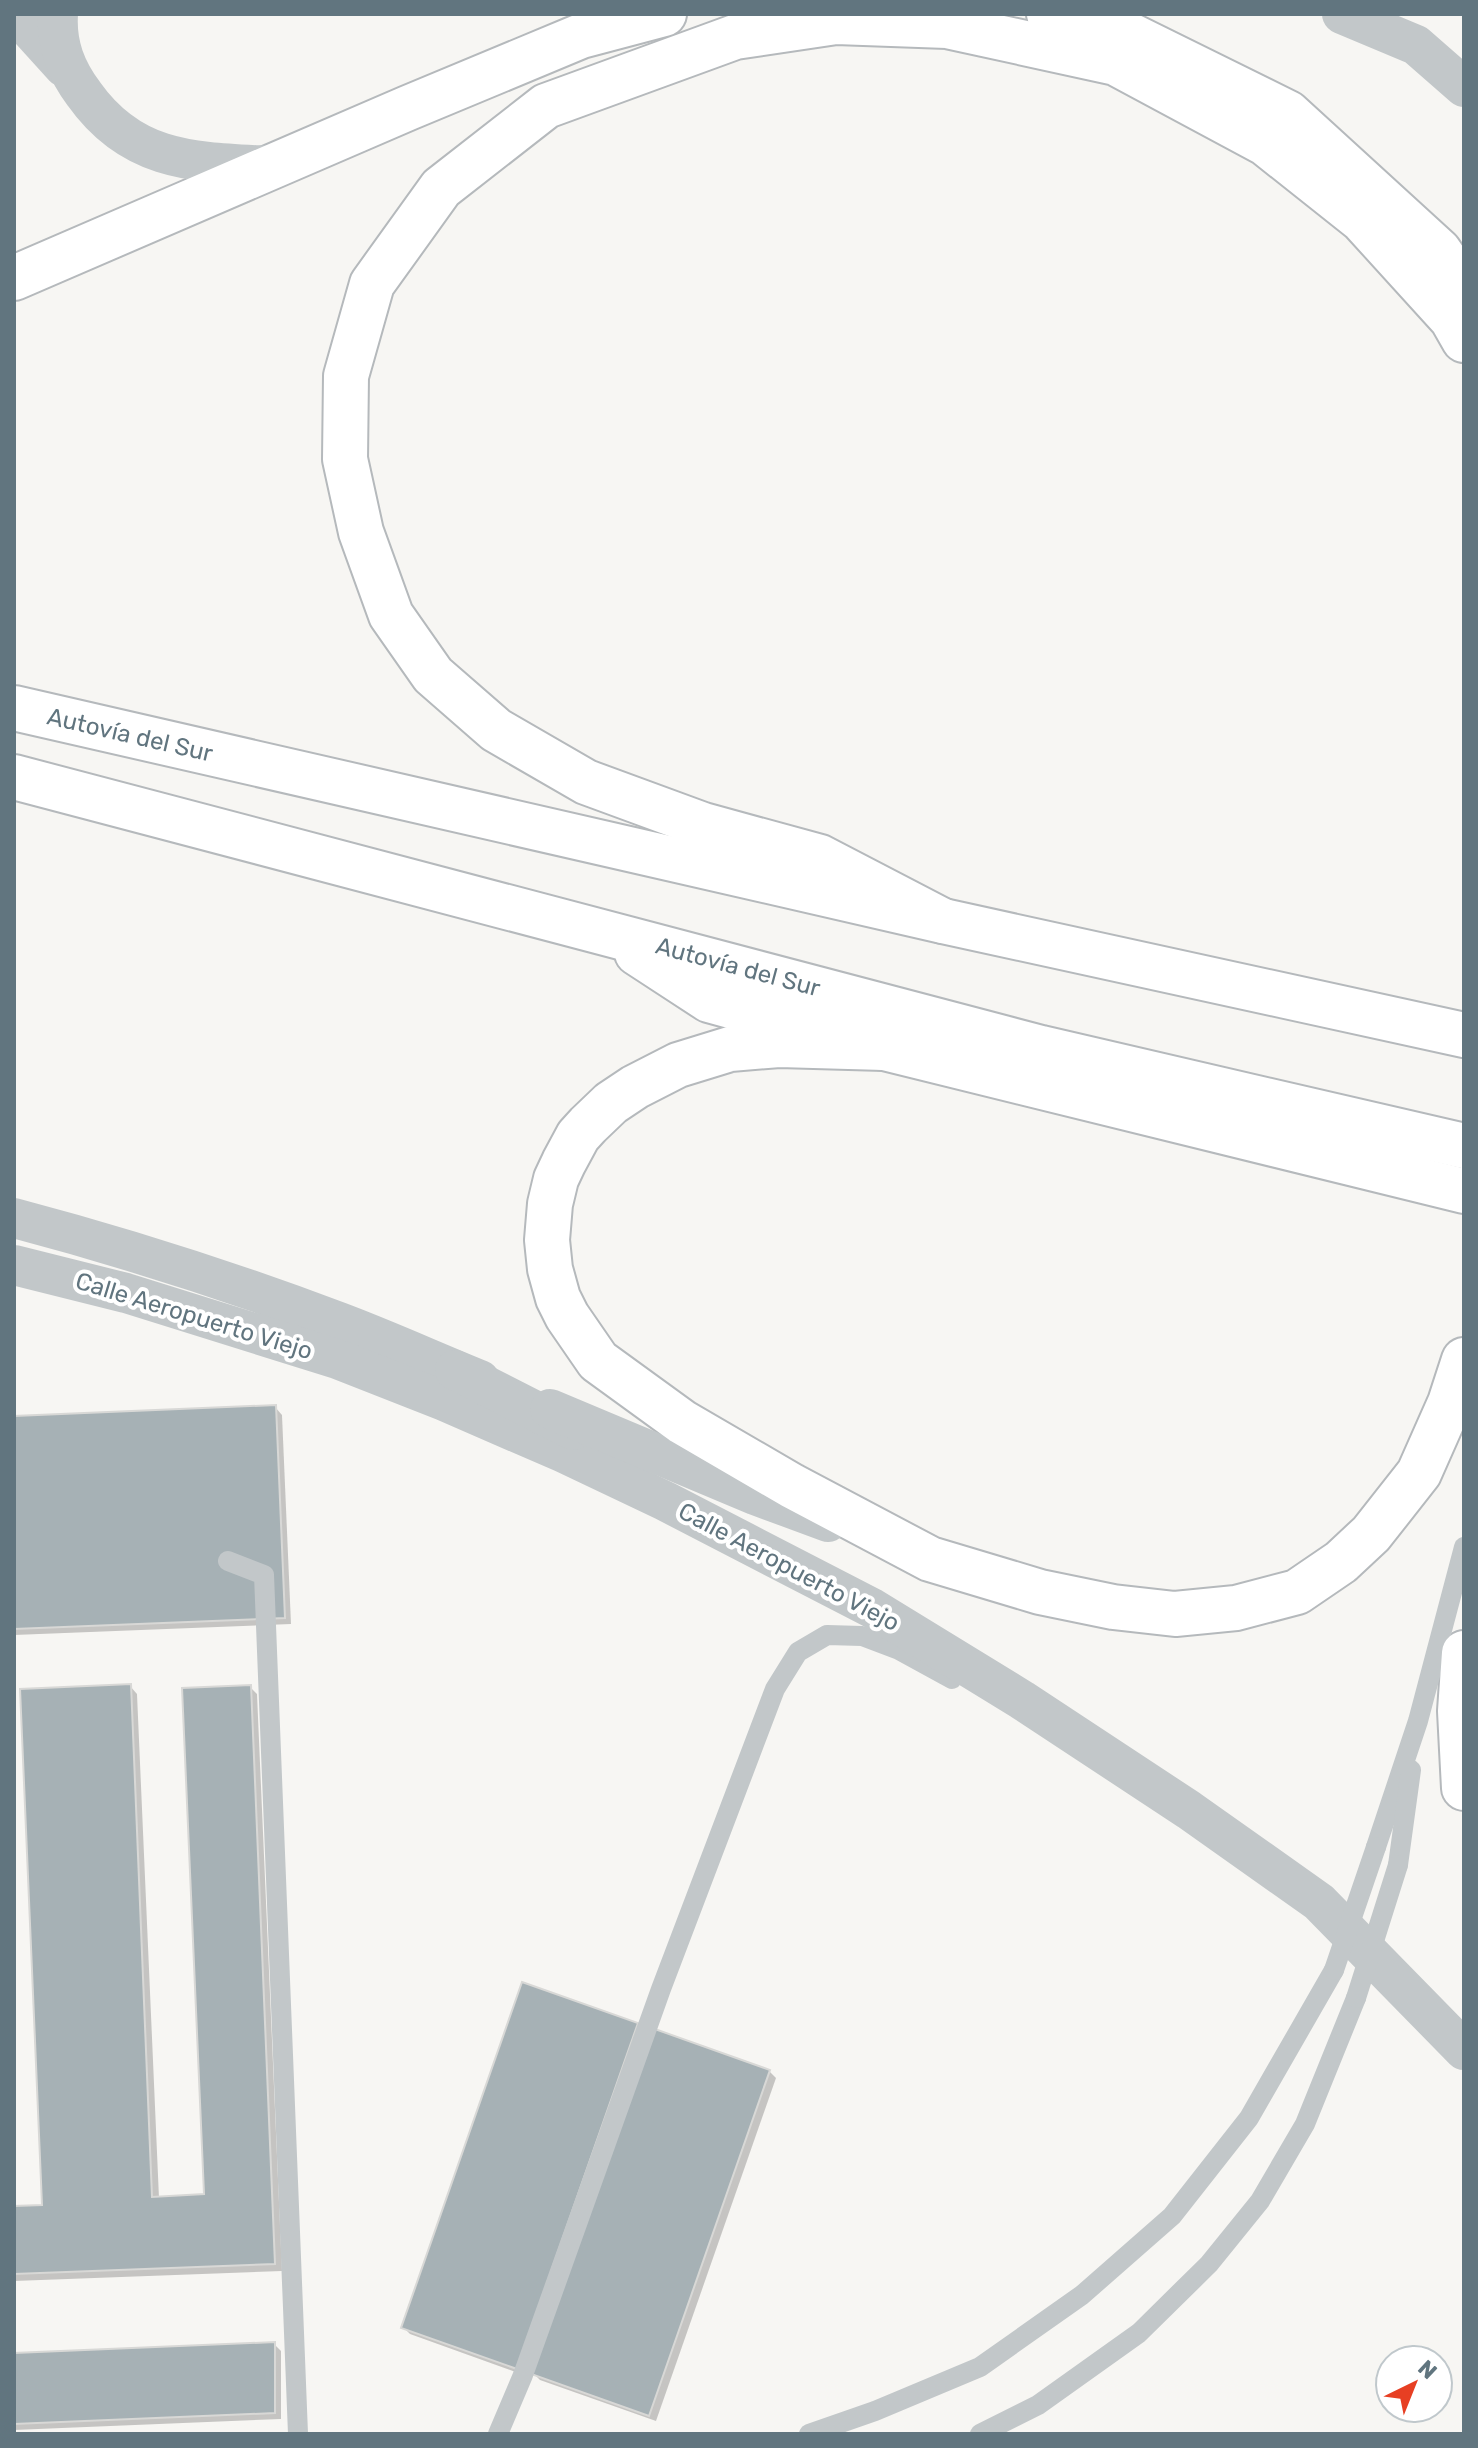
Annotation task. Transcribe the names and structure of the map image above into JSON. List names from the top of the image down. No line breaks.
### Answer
{"streets":{"highway":["Autovía del Sur"],"street":["Calle Aeropuerto Viejo"]},"north":"top right"}
